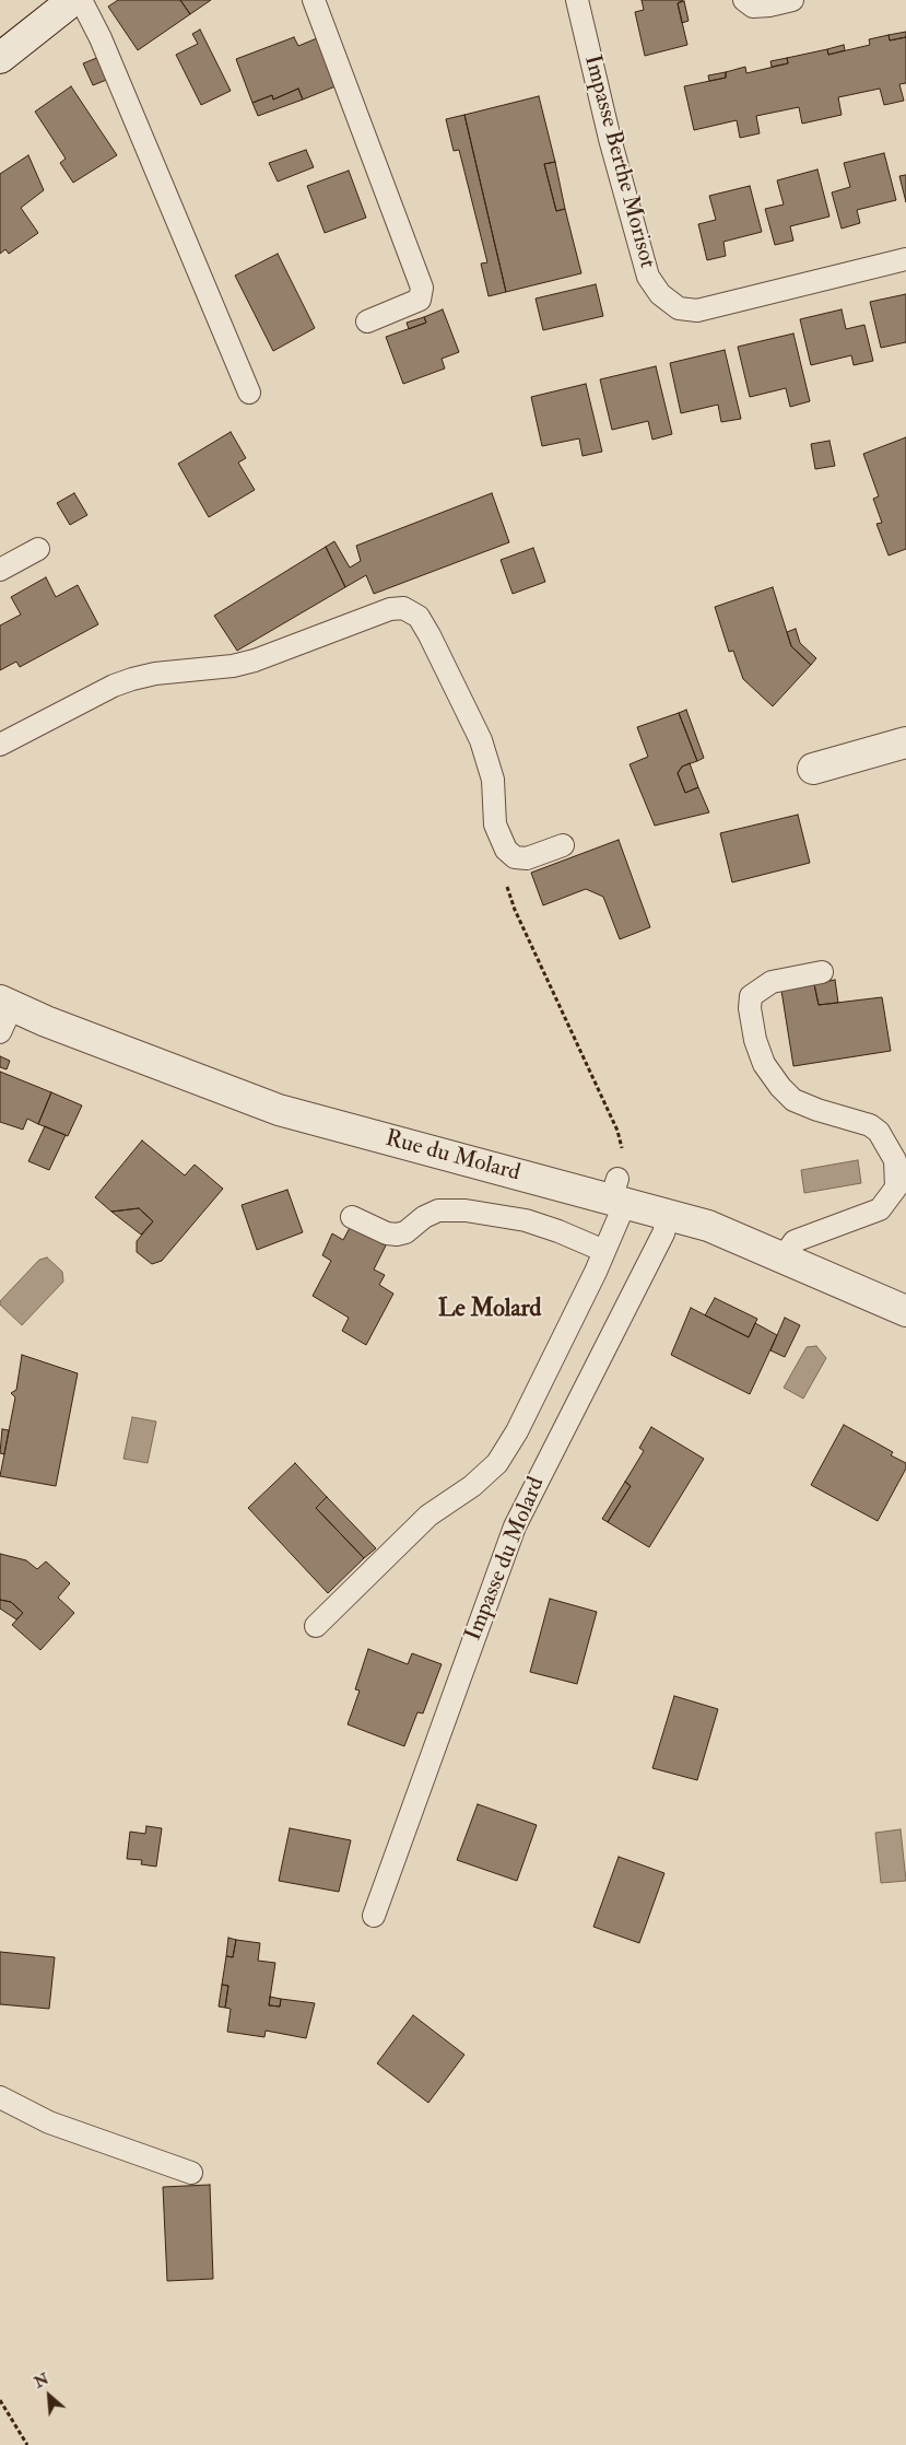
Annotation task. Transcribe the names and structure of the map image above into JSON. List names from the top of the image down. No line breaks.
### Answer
{"streets":{"street":["Rue du Molard"],"lane":["Impasse Berthe Morisot","Impasse du Molard"]},"crossings":[["Rue du Molard","Impasse du Molard"]],"districts":["Le Molard"],"north":"top left"}
